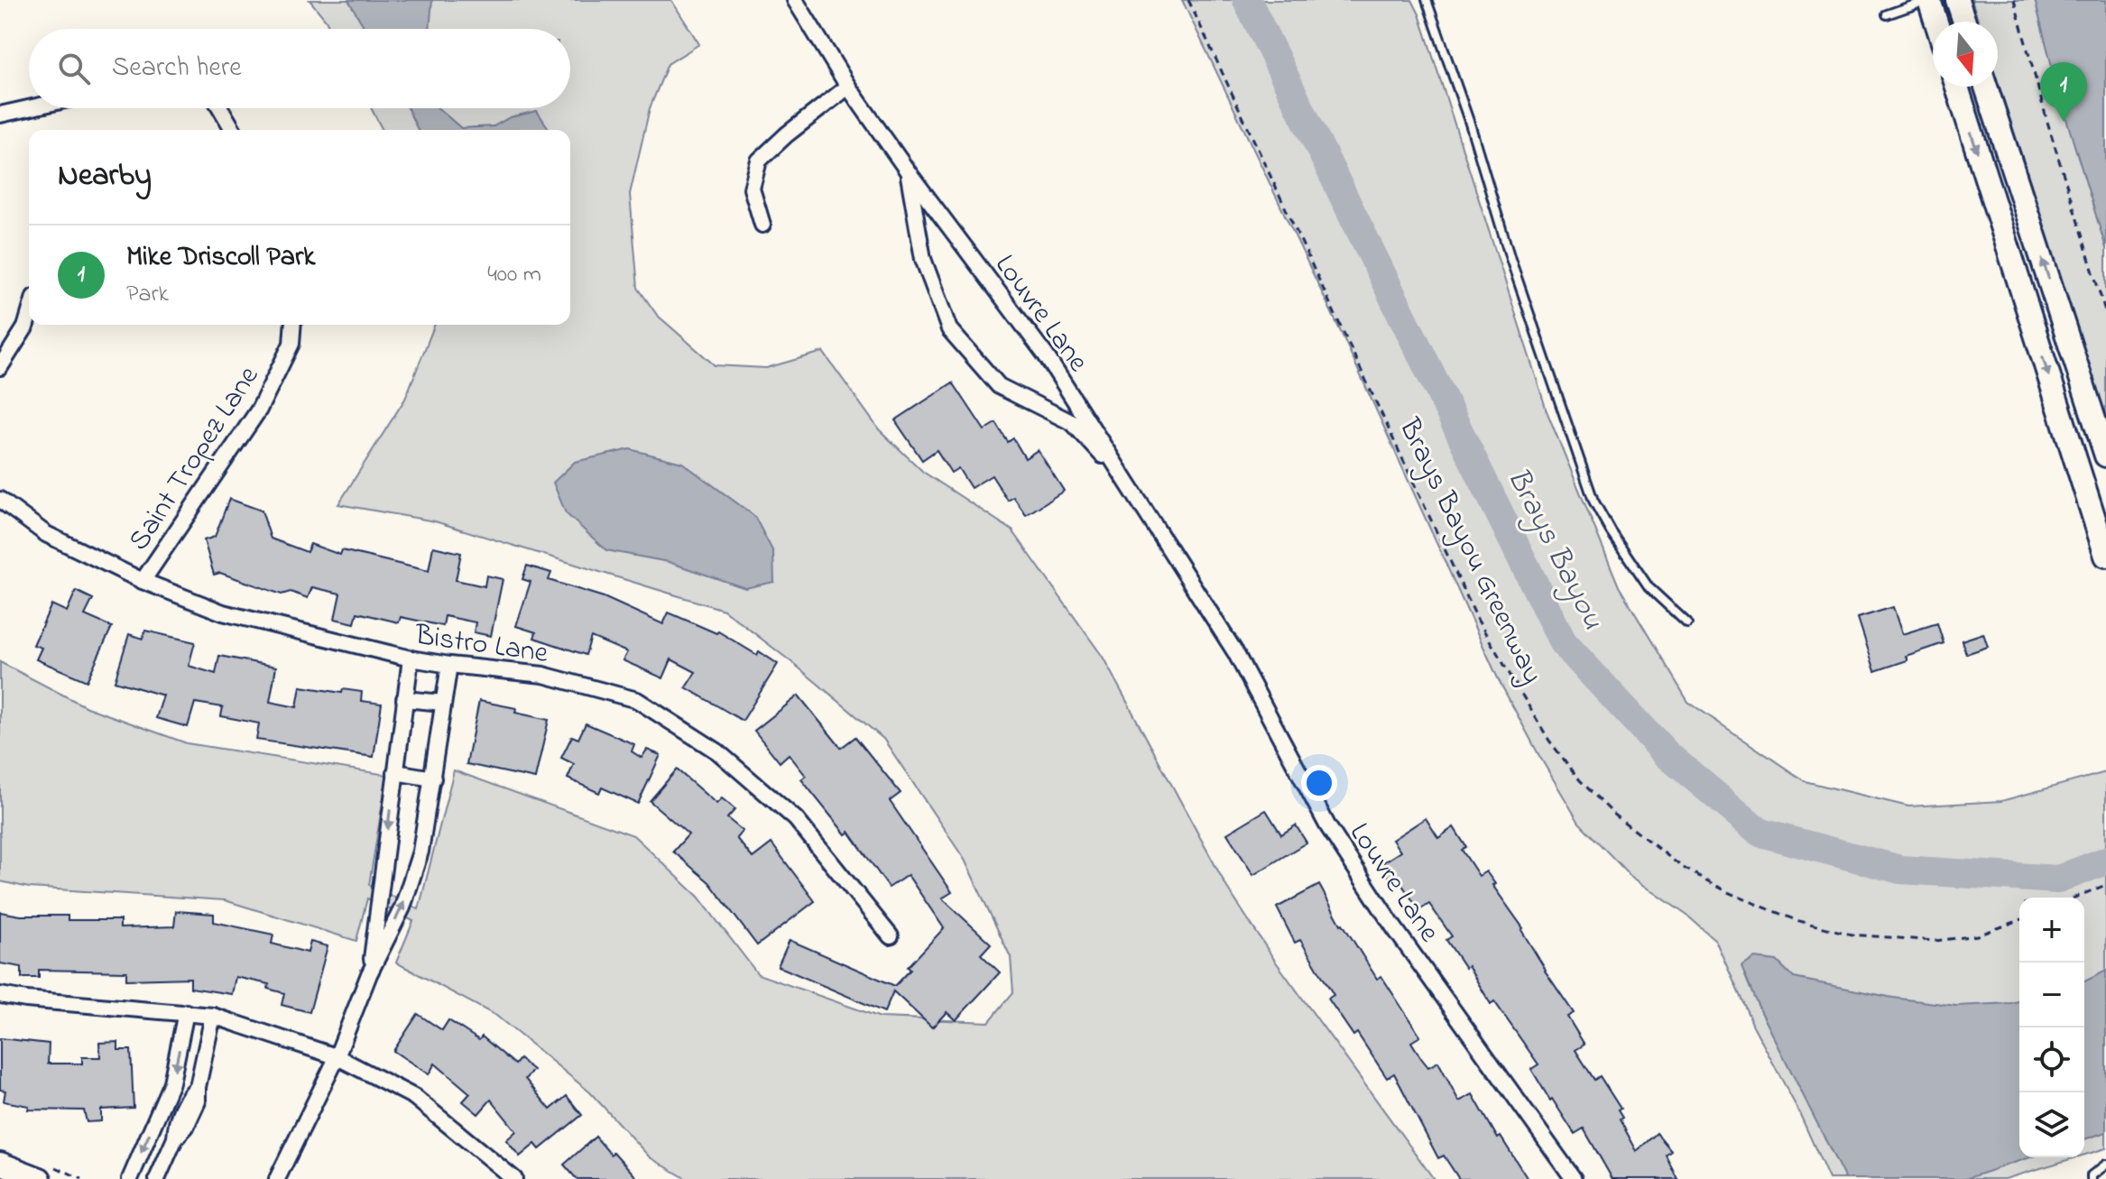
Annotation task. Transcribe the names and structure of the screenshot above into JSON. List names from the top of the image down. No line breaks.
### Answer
{"streets":{"street":["Louvre Lane","Saint Tropez Lane","Bistro Lane"],"path":["Brays Bayou Greenway"]},"crossings":[["Saint Tropez Lane","Bistro Lane"]],"water":["Brays Bayou"],"north":"bottom","page":{"search":"Search here","pins":"1","heading":"Nearby","list":[{"mark":"1","name":"Mike Driscoll Park","note":"Park","value":"400 m"}],"map_buttons":["+","−"]}}
